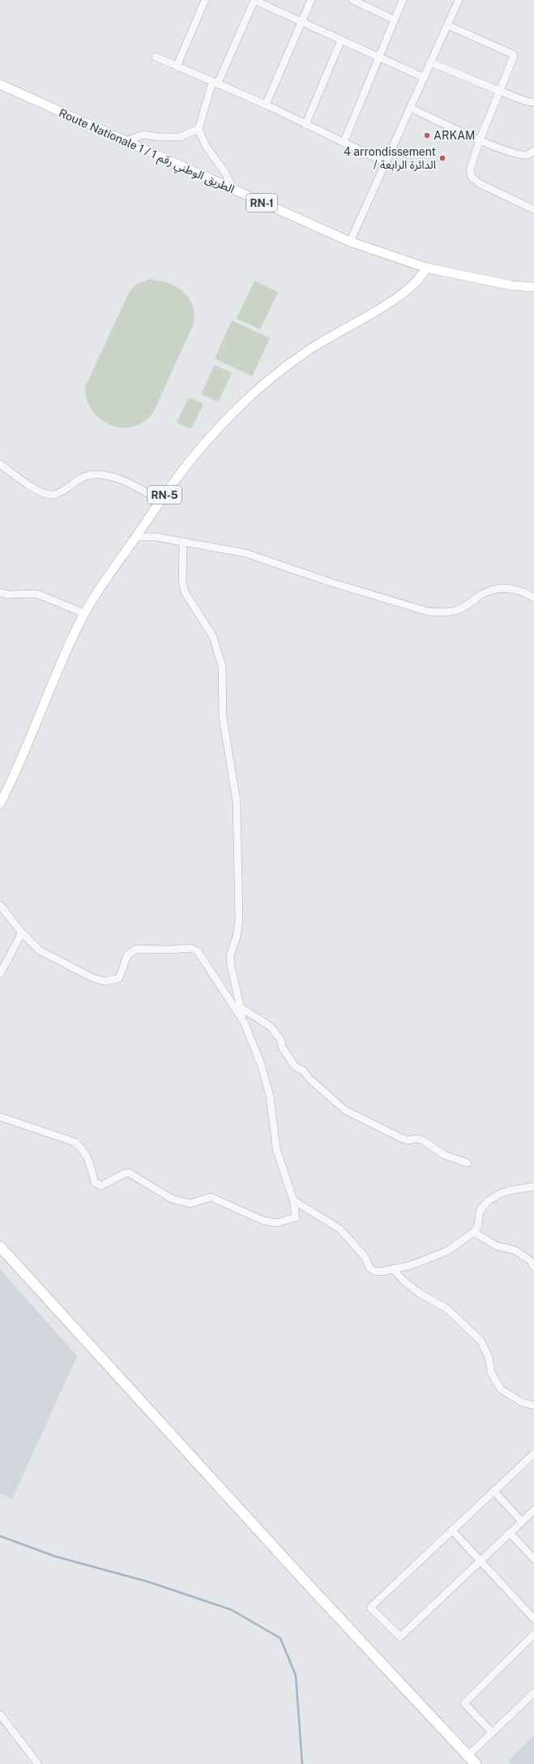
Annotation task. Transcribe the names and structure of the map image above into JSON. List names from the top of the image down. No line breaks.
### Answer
{"streets":{"main road":["Route Nationale 1 / الطريق الوطني رقم 1","RN-1","RN-5"]},"crossings":[["Route Nationale 1 / الطريق الوطني رقم 1","RN-5"]],"places":["ARKAM","4 arrondissement / الدائرة الرابعة"]}
